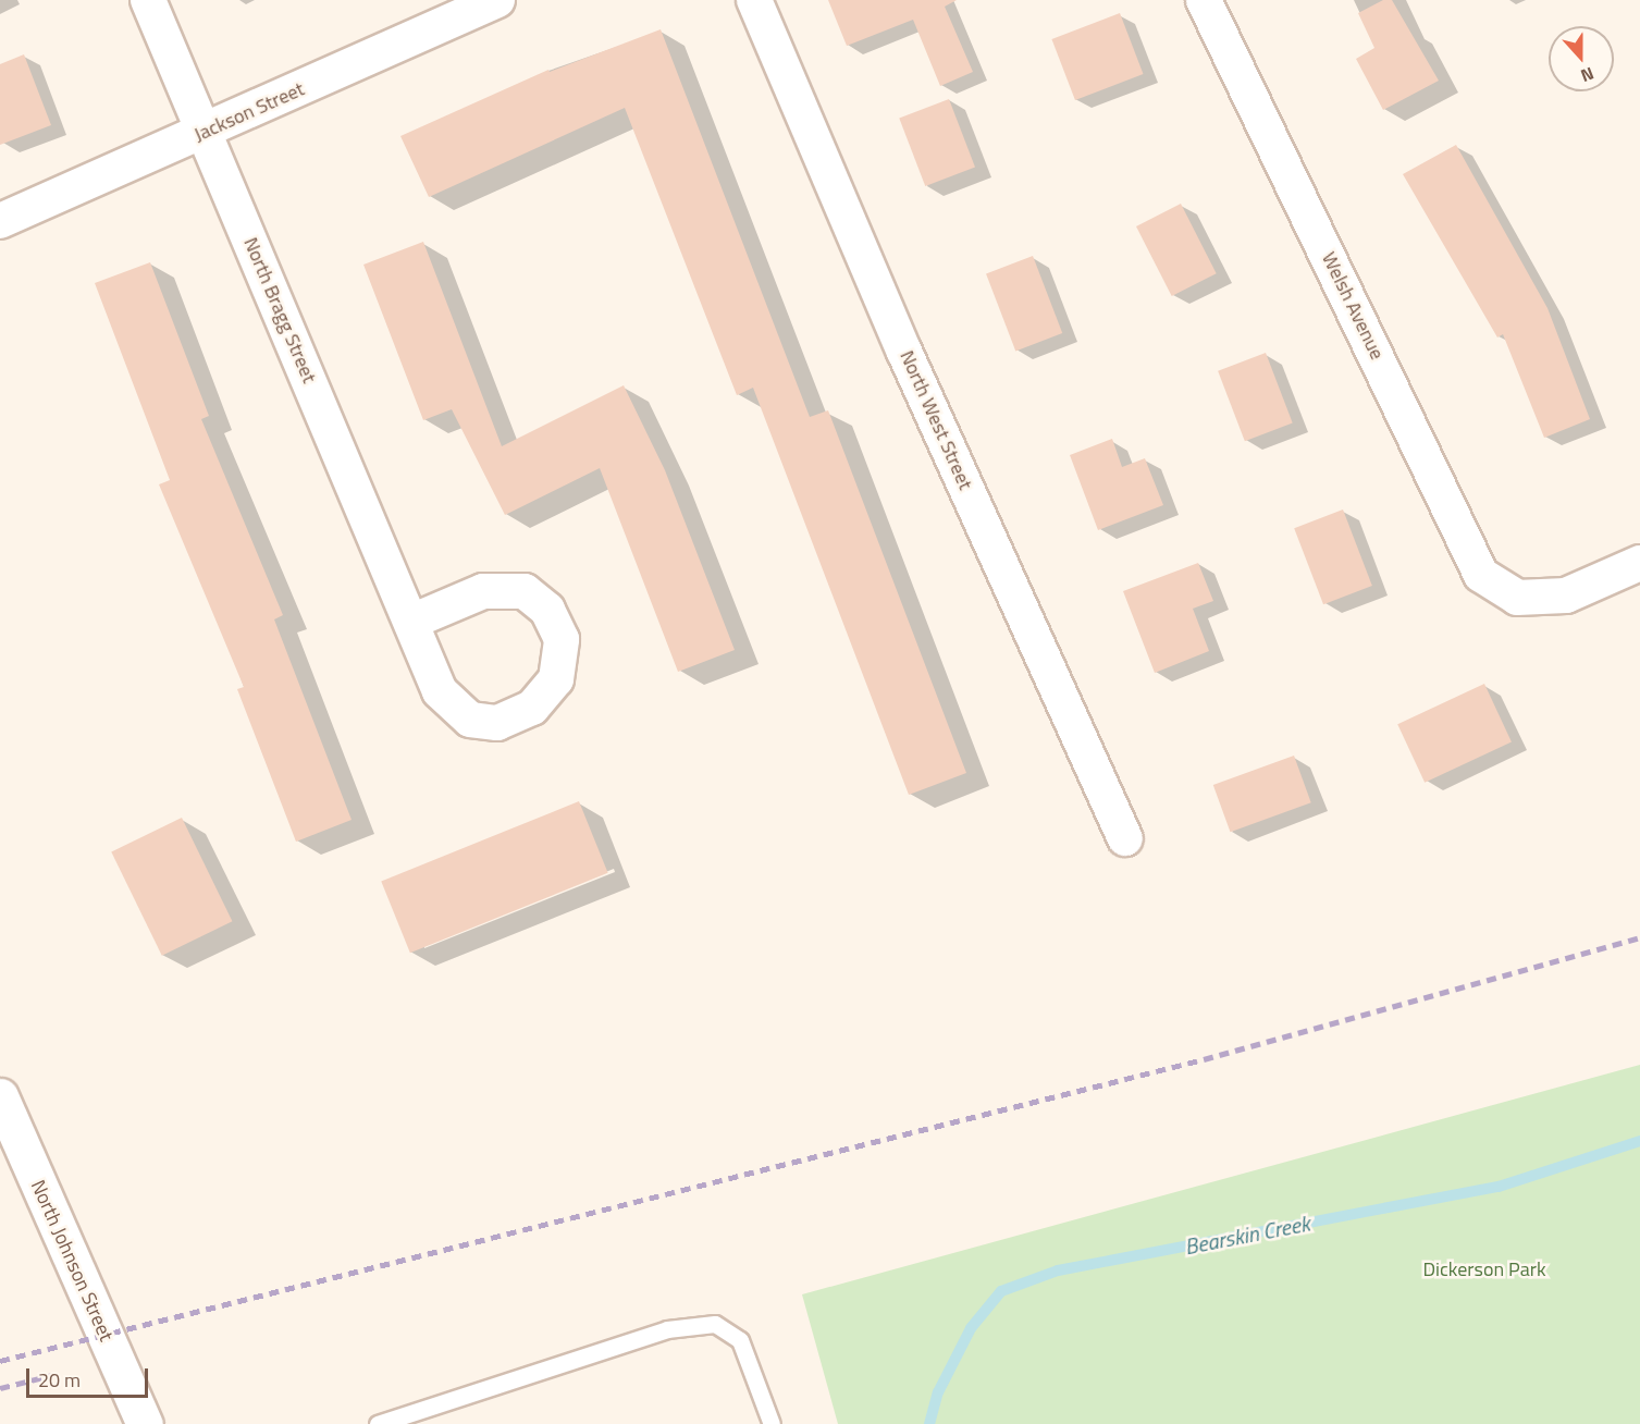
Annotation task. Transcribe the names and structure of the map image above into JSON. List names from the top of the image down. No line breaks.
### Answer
{"streets":{"main road":["North Johnson Street"],"street":["Jackson Street","Welsh Avenue","North Bragg Street","North West Street"]},"crossings":[["Jackson Street","North Bragg Street"]],"water":["Bearskin Creek"],"parks":["Dickerson Park"],"scale_bar":"20 m","north":"bottom"}
